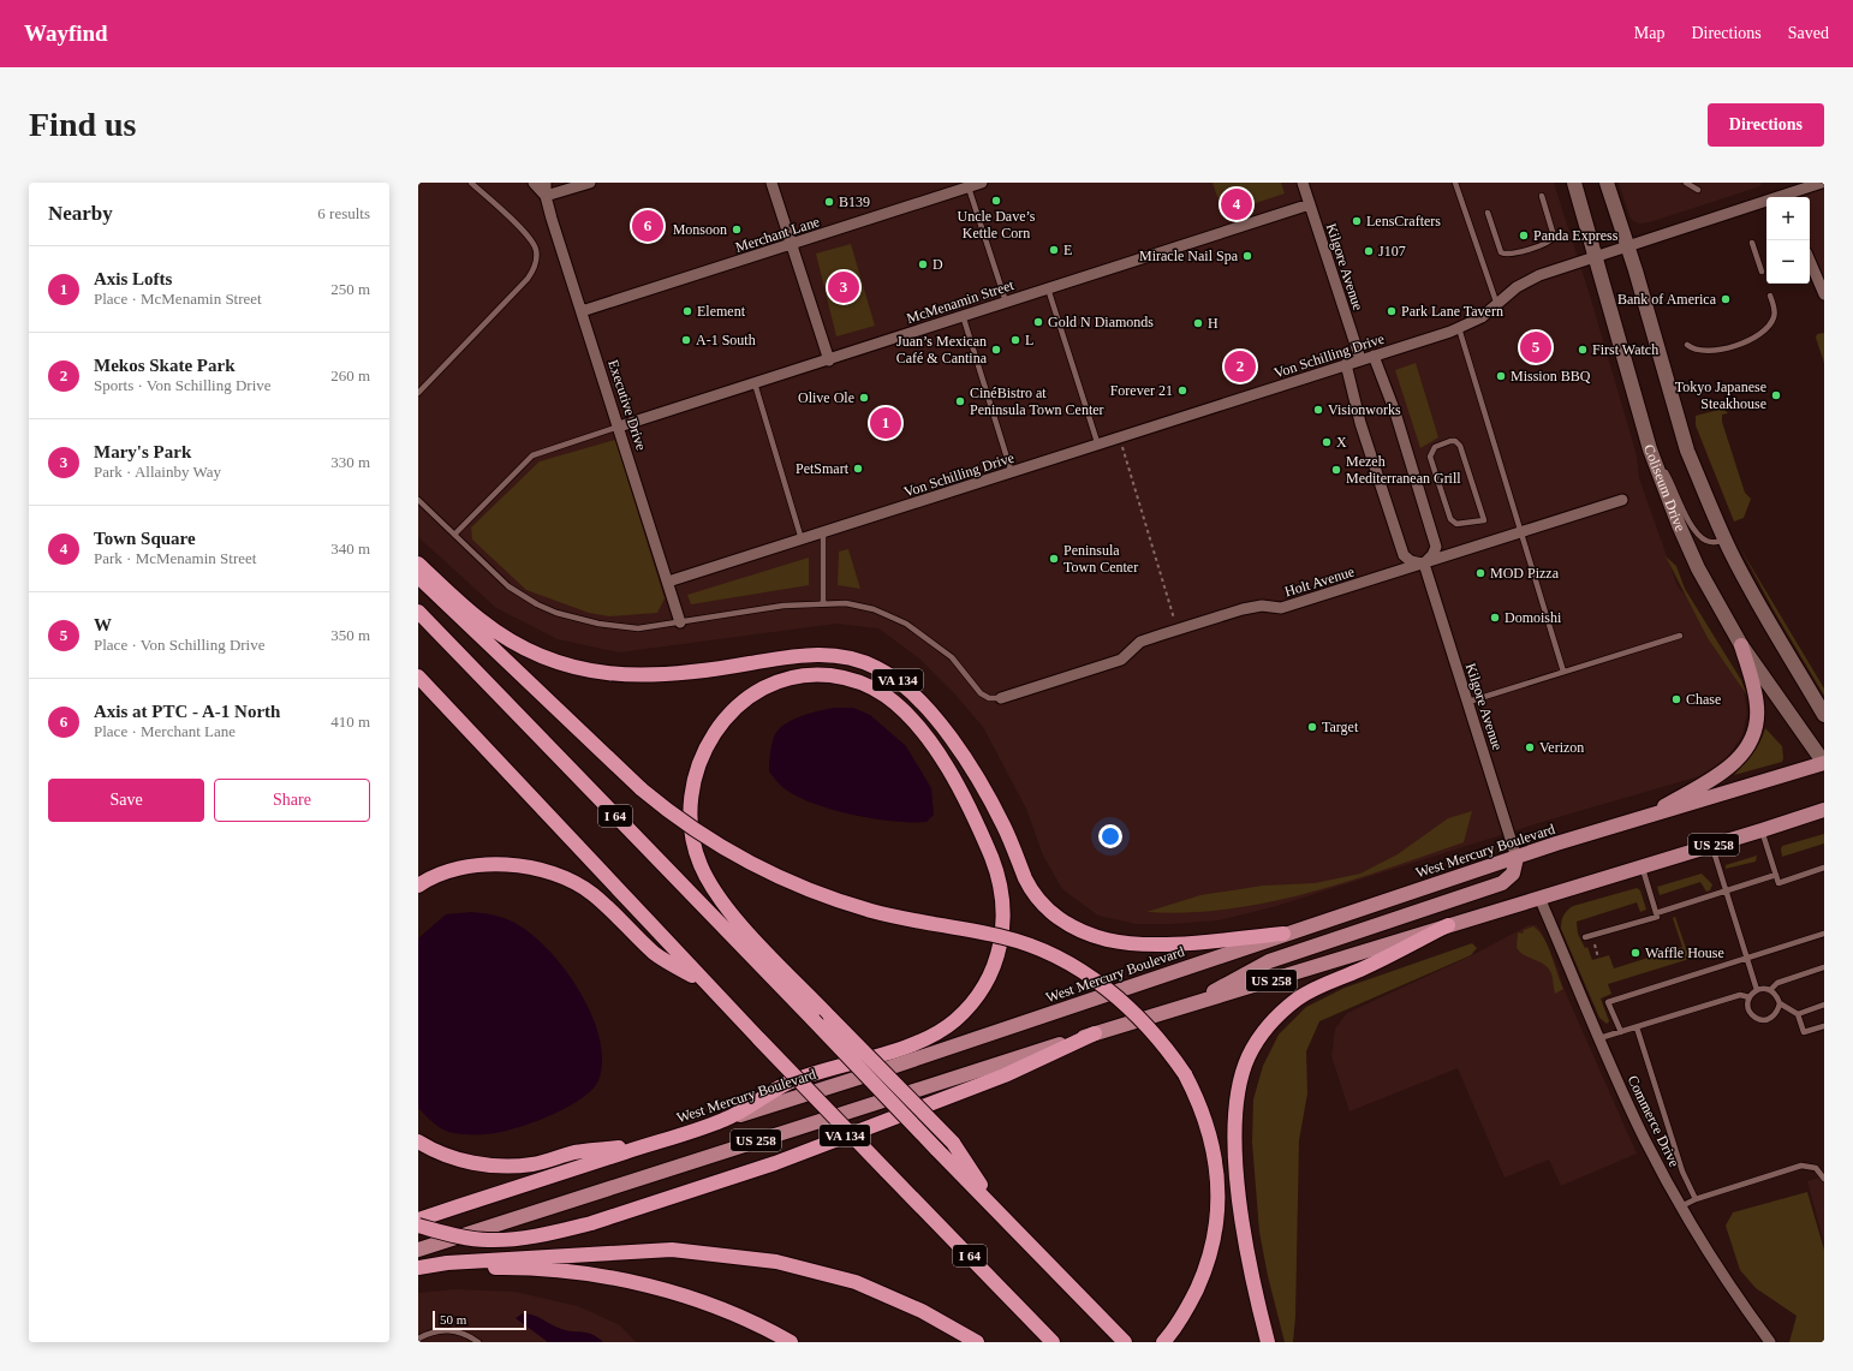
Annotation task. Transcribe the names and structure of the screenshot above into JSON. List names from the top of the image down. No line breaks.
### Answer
{"streets":{"highway":["VA 134","I 64","US 258","West Mercury Boulevard"],"street":["Merchant Lane","Kilgore Avenue","McMenamin Street","Von Schilling Drive","Executive Drive","Coliseum Drive","Holt Avenue","Commerce Drive"]},"crossings":[["Merchant Lane","Executive Drive"],["Kilgore Avenue","McMenamin Street"],["Kilgore Avenue","Von Schilling Drive"],["Kilgore Avenue","Holt Avenue"],["Kilgore Avenue","West Mercury Boulevard"],["McMenamin Street","Executive Drive"],["Von Schilling Drive","Executive Drive"],["Von Schilling Drive","Coliseum Drive"],["Coliseum Drive","West Mercury Boulevard"],["VA 134","US 258"],["VA 134","West Mercury Boulevard"],["US 258","Commerce Drive"]],"places":["Uncle Dave’s Kettle Corn","B139","LensCrafters","Monsoon","Panda Express","E","J107","Miracle Nail Spa","D","Bank of America","Element","Park Lane Tavern","Gold N Diamonds","H","A-1 South","L","Juan’s Mexican Café & Cantina","First Watch","Mission BBQ","Forever 21","Tokyo Japanese Steakhouse","Olive Ole","CinéBistro at Peninsula Town Center","Visionworks","X","PetSmart","Mezeh Mediterranean Grill","Peninsula Town Center","MOD Pizza","Domoishi","Chase","Target","Verizon","Waffle House"],"scale_bar":"50 m","page":{"header":"Wayfind","nav":["Map","Directions","Saved"],"buttons":["Directions",["Save","Share"]],"title":"Find us","heading":["Nearby","6 results"],"pins":["4","6","3","5","2","1"],"map_buttons":["+","−"],"list":[{"mark":"1","name":"Axis Lofts","note":"Place · McMenamin Street","value":"250 m"},{"mark":"2","name":"Mekos Skate Park","note":"Sports · Von Schilling Drive","value":"260 m"},{"mark":"3","name":"Mary's Park","note":"Park · Allainby Way","value":"330 m"},{"mark":"4","name":"Town Square","note":"Park · McMenamin Street","value":"340 m"},{"mark":"5","name":"W","note":"Place · Von Schilling Drive","value":"350 m"},{"mark":"6","name":"Axis at PTC - A-1 North","note":"Place · Merchant Lane","value":"410 m"}],"scale":"50 m"}}
